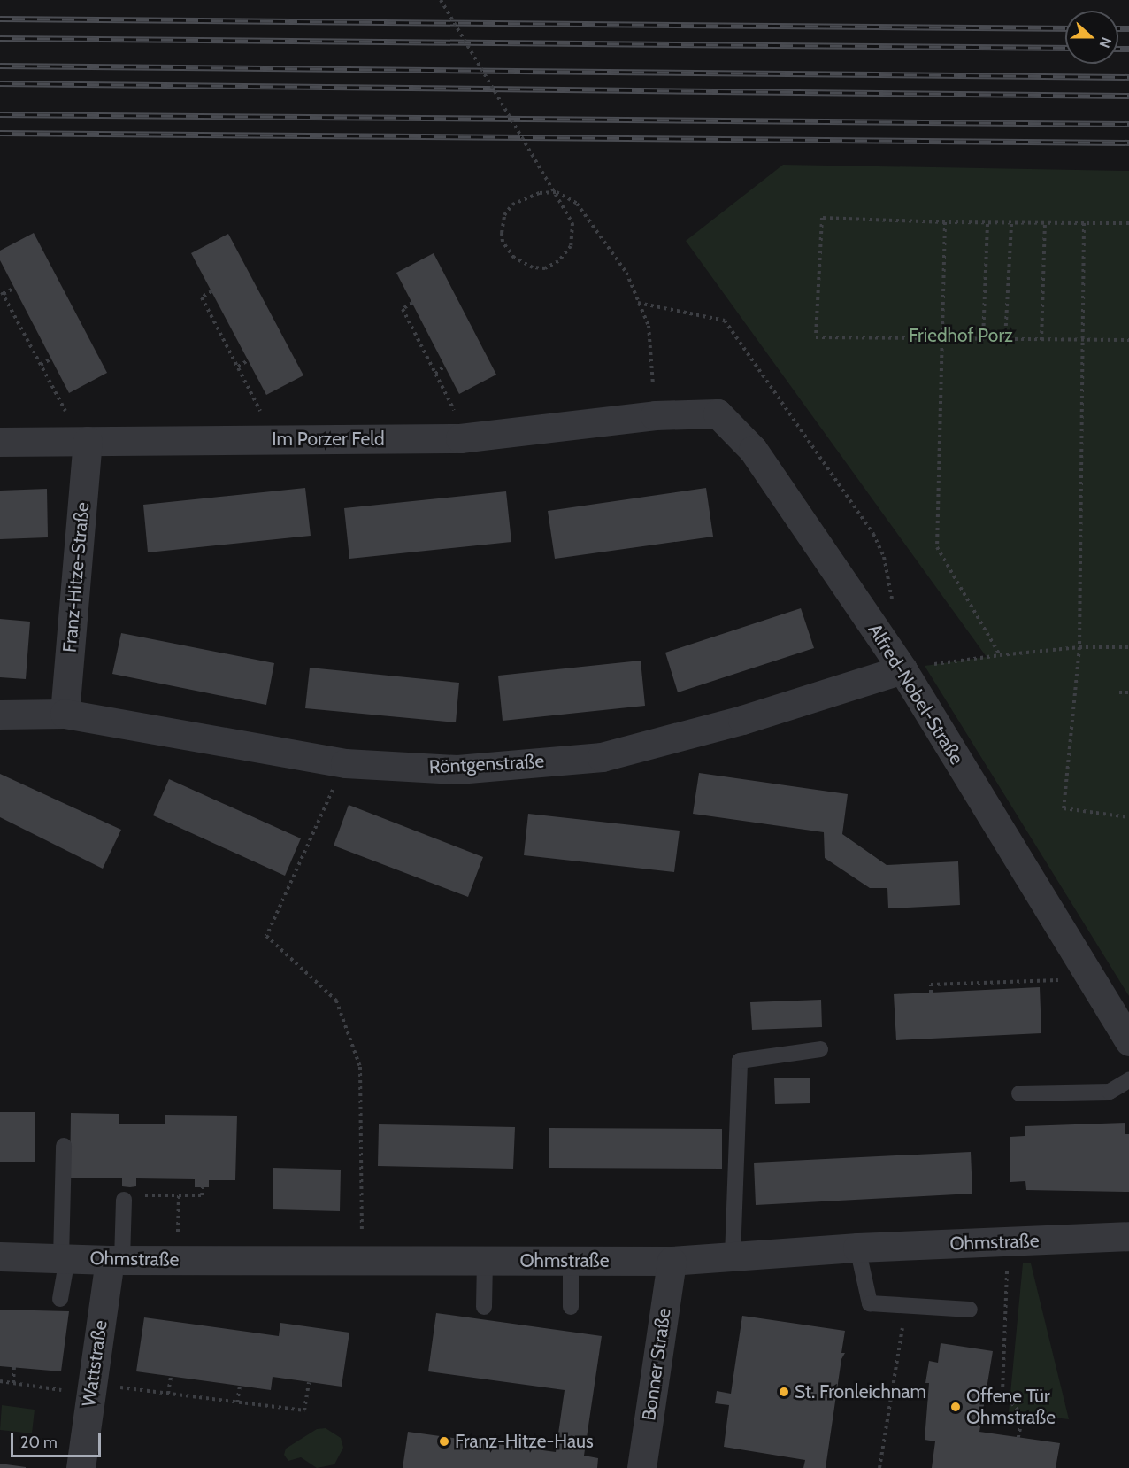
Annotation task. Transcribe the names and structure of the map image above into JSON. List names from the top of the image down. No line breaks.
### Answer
{"streets":{"street":["Im Porzer Feld","Franz-Hitze-Straße","Alfred-Nobel-Straße","Röntgenstraße","Ohmstraße","Wattstraße","Bonner Straße"]},"crossings":[["Im Porzer Feld","Franz-Hitze-Straße"],["Im Porzer Feld","Alfred-Nobel-Straße"],["Franz-Hitze-Straße","Röntgenstraße"],["Alfred-Nobel-Straße","Röntgenstraße"],["Ohmstraße","Wattstraße"],["Ohmstraße","Bonner Straße"]],"parks":["Friedhof Porz"],"places":["St. Fronleichnam","Offene Tür Ohmstraße","Franz-Hitze-Haus"],"scale_bar":"20 m","north":"right"}
